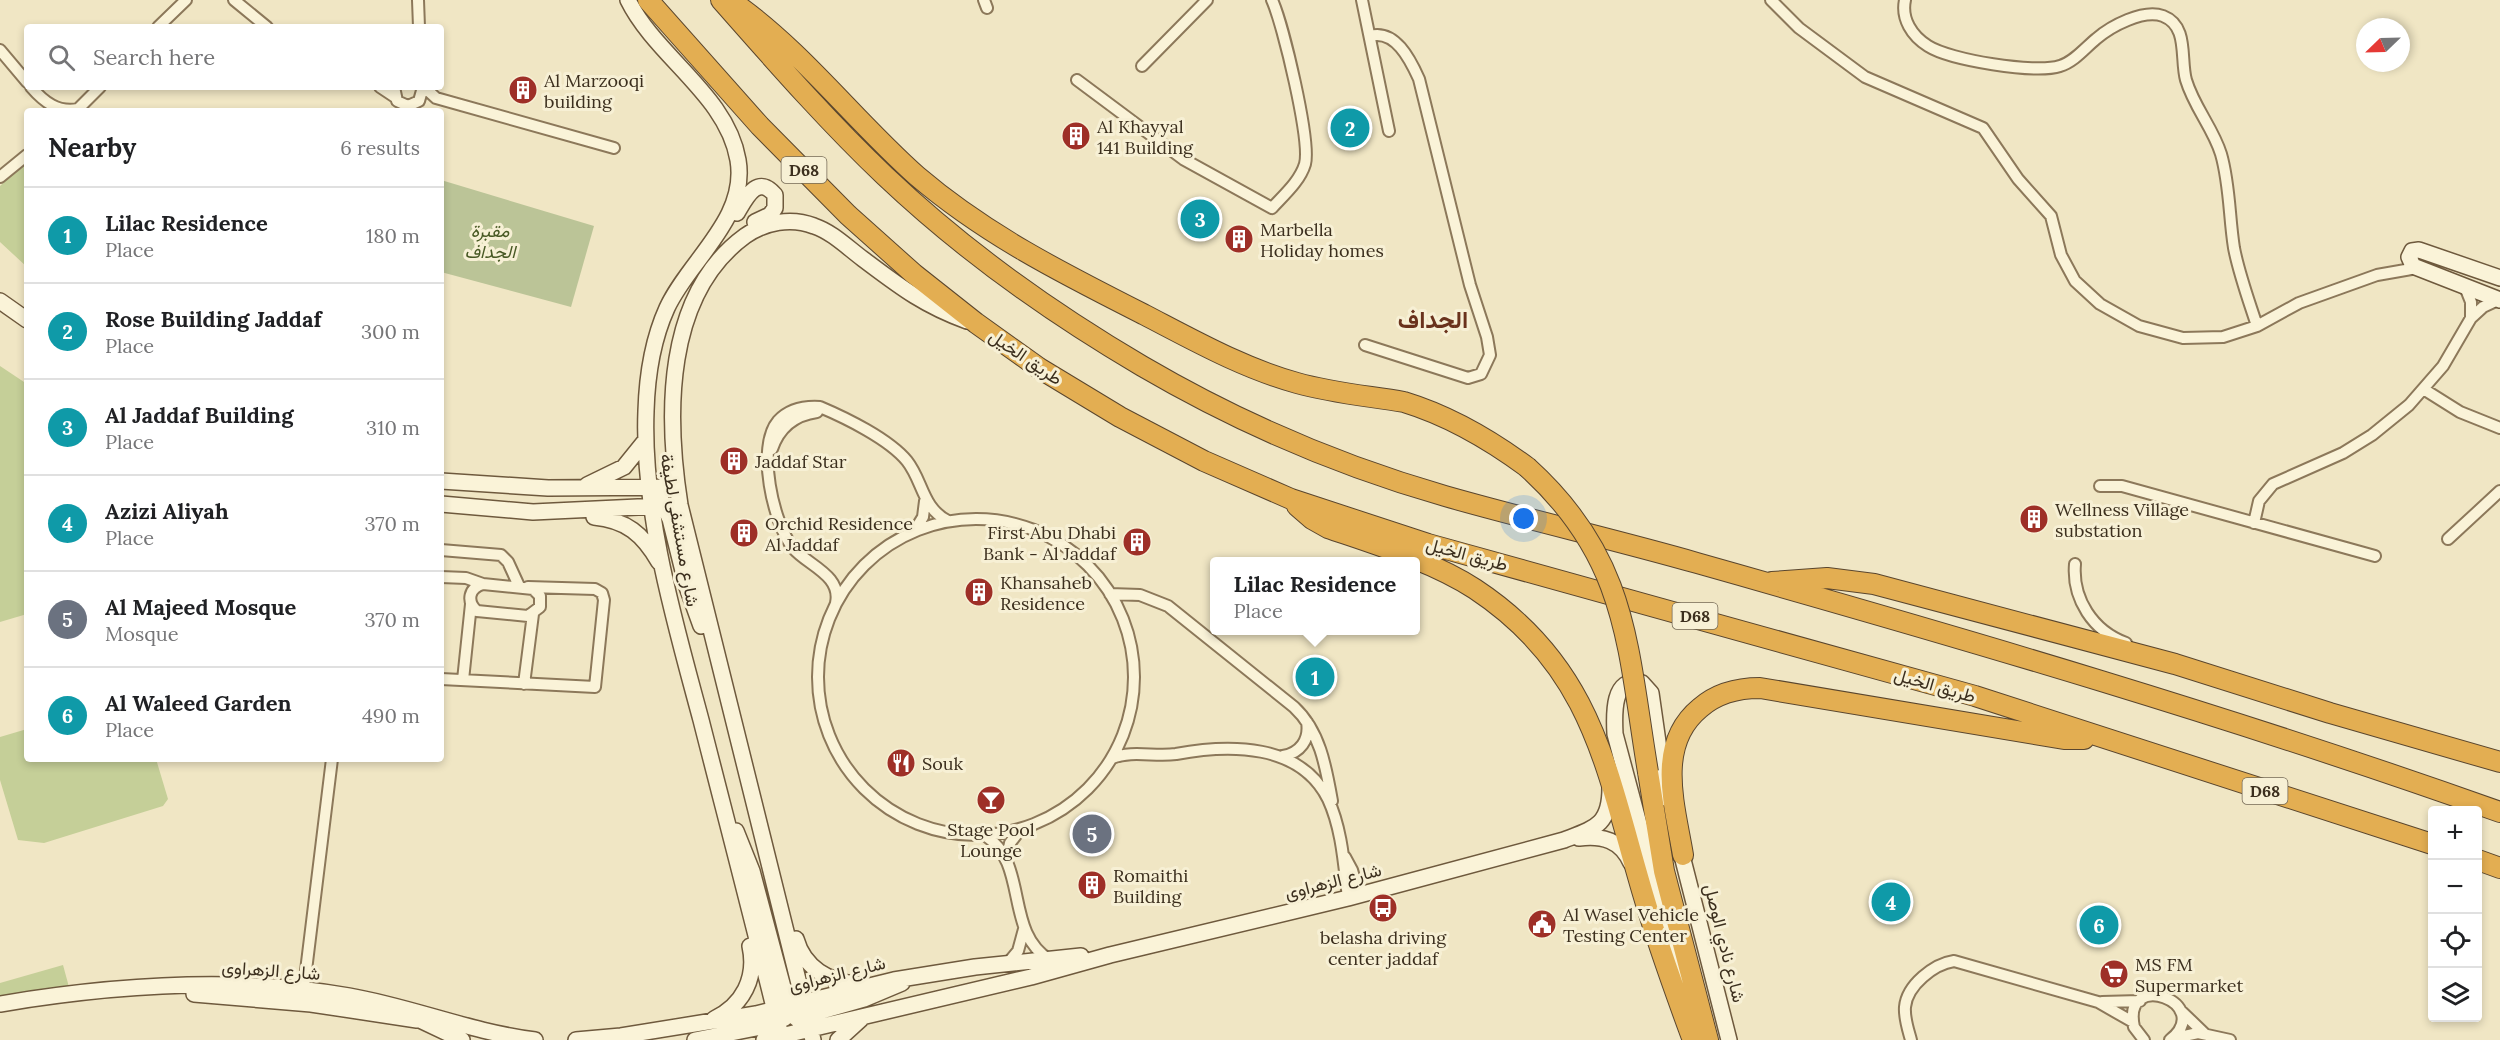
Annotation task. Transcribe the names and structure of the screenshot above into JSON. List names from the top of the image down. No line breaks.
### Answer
{"streets":{"highway":["D68","طريق الخيل"],"main road":["شارع مستشفى لطيفة","شارع الزهراوى","شارع نادي الوصل"]},"crossings":[["طريق الخيل","شارع مستشفى لطيفة"],["شارع مستشفى لطيفة","شارع الزهراوى"]],"districts":["الجداف"],"parks":["مقبرة الجداف"],"places":{"building":["Al Marzooqi building","Al Khayyal 141 Building","Marbella Holiday homes","Jaddaf Star","Wellness Village substation","Orchid Residence Al Jaddaf","First Abu Dhabi Bank - Al Jaddaf","Khansaheb Residence","Romaithi Building"],"restaurant":["Souk"],"bar":["Stage Pool Lounge"],"bus stop":["belasha driving center jaddaf"],"public building":["Al Wasel Vehicle Testing Center"],"supermarket":["MS FM Supermarket"]},"north":"bottom left","page":{"search":"Search here","pins":["2","3","1","5","4","6"],"heading":["Nearby","6 results"],"list":[{"mark":"1","name":"Lilac Residence","note":"Place","value":"180 m"},{"mark":"2","name":"Rose Building Jaddaf","note":"Place","value":"300 m"},{"mark":"3","name":"Al Jaddaf Building","note":"Place","value":"310 m"},{"mark":"4","name":"Azizi Aliyah","note":"Place","value":"370 m"},{"mark":"5","name":"Al Majeed Mosque","note":"Mosque","value":"370 m"},{"mark":"6","name":"Al Waleed Garden","note":"Place","value":"490 m"}],"popup":["Lilac Residence","Place"],"map_buttons":["+","−"]}}
